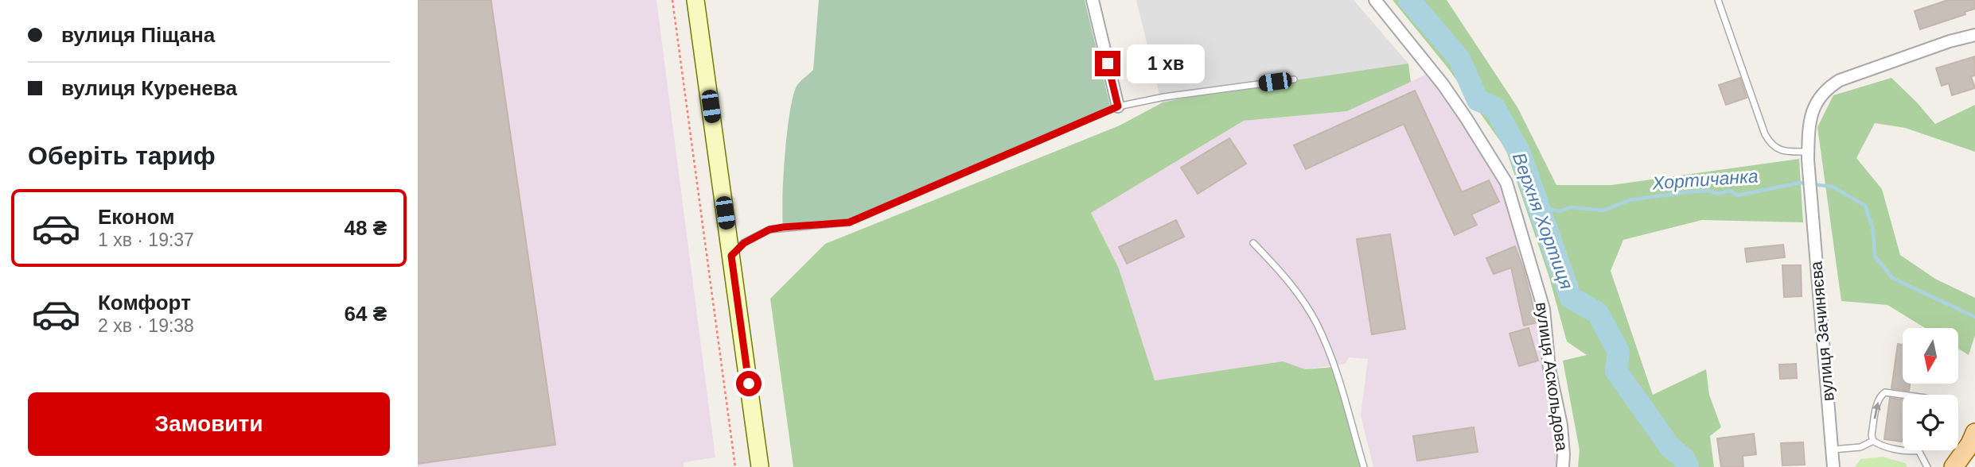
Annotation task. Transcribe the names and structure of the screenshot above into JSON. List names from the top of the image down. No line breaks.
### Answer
{"streets":{"street":["вулиця Зачиняєва","вулиця Аскольдова"]},"water":["Хортичанка","Верхня Хортиця"],"north":"bottom","page":{"banner":["вулиця Піщана","вулиця Куренева"],"bubble":"1 хв","heading":"Оберіть тариф","list":[{"name":"Економ","note":"1 хв · 19:37","value":"48 ₴"},{"name":"Комфорт","note":"2 хв · 19:38","value":"64 ₴"}],"buttons":"Замовити"}}
